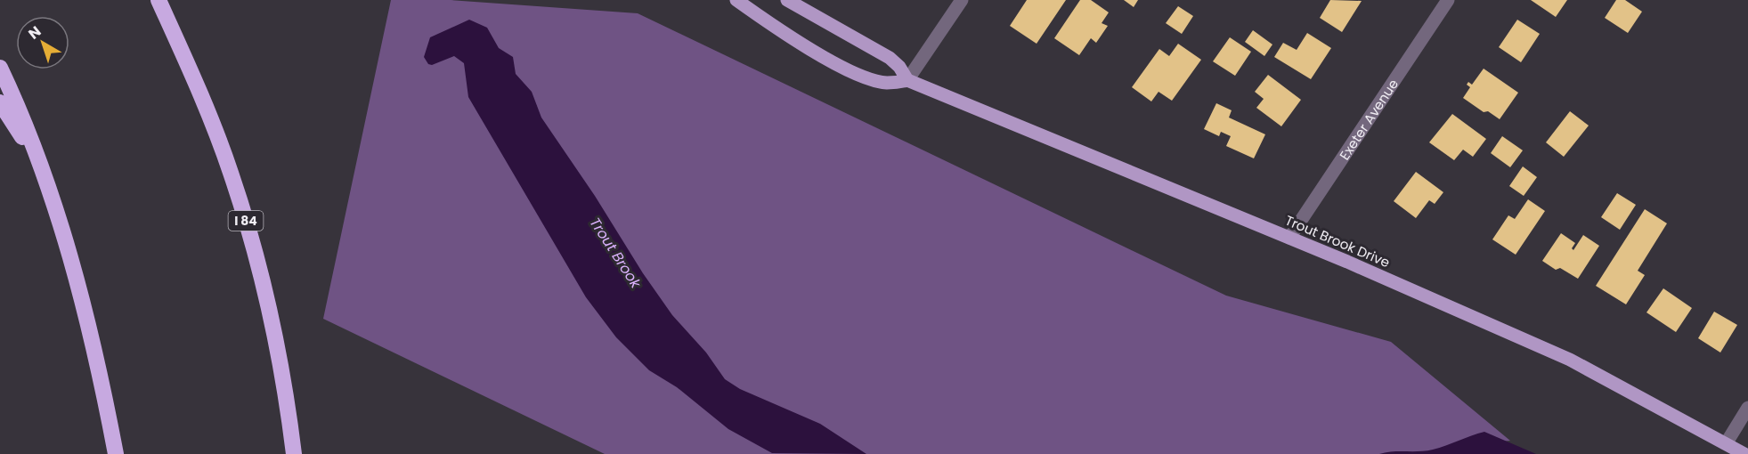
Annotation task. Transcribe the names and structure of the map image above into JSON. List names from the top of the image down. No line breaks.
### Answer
{"streets":{"highway":["I 84"],"main road":["Trout Brook Drive"],"street":["Exeter Avenue"]},"crossings":[["Exeter Avenue","Trout Brook Drive"]],"water":["Trout Brook"],"north":"top left"}
